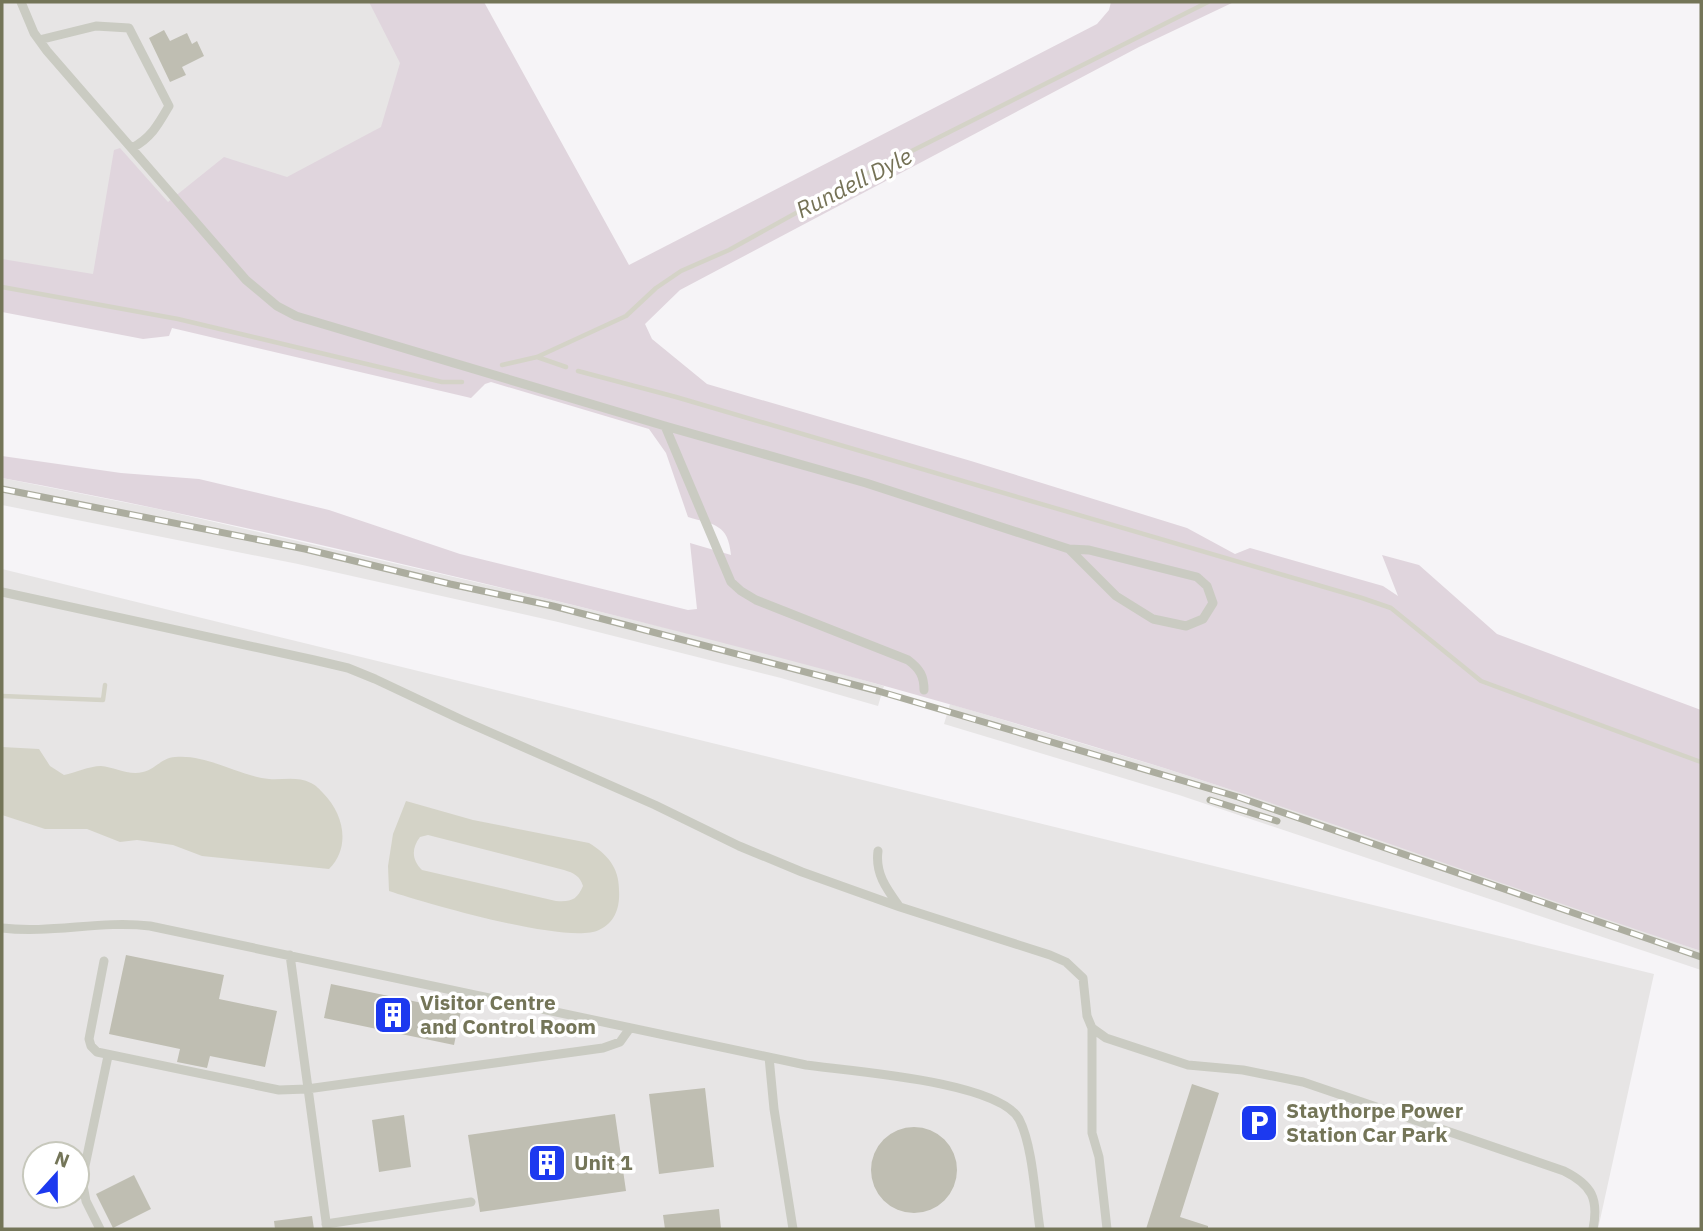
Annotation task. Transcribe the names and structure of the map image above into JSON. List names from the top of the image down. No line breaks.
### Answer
{"water":["Rundell Dyle"],"places":{"building":["Visitor Centre and Control Room","Unit 1"],"parking":["Staythorpe Power Station Car Park"]},"north":"top"}
